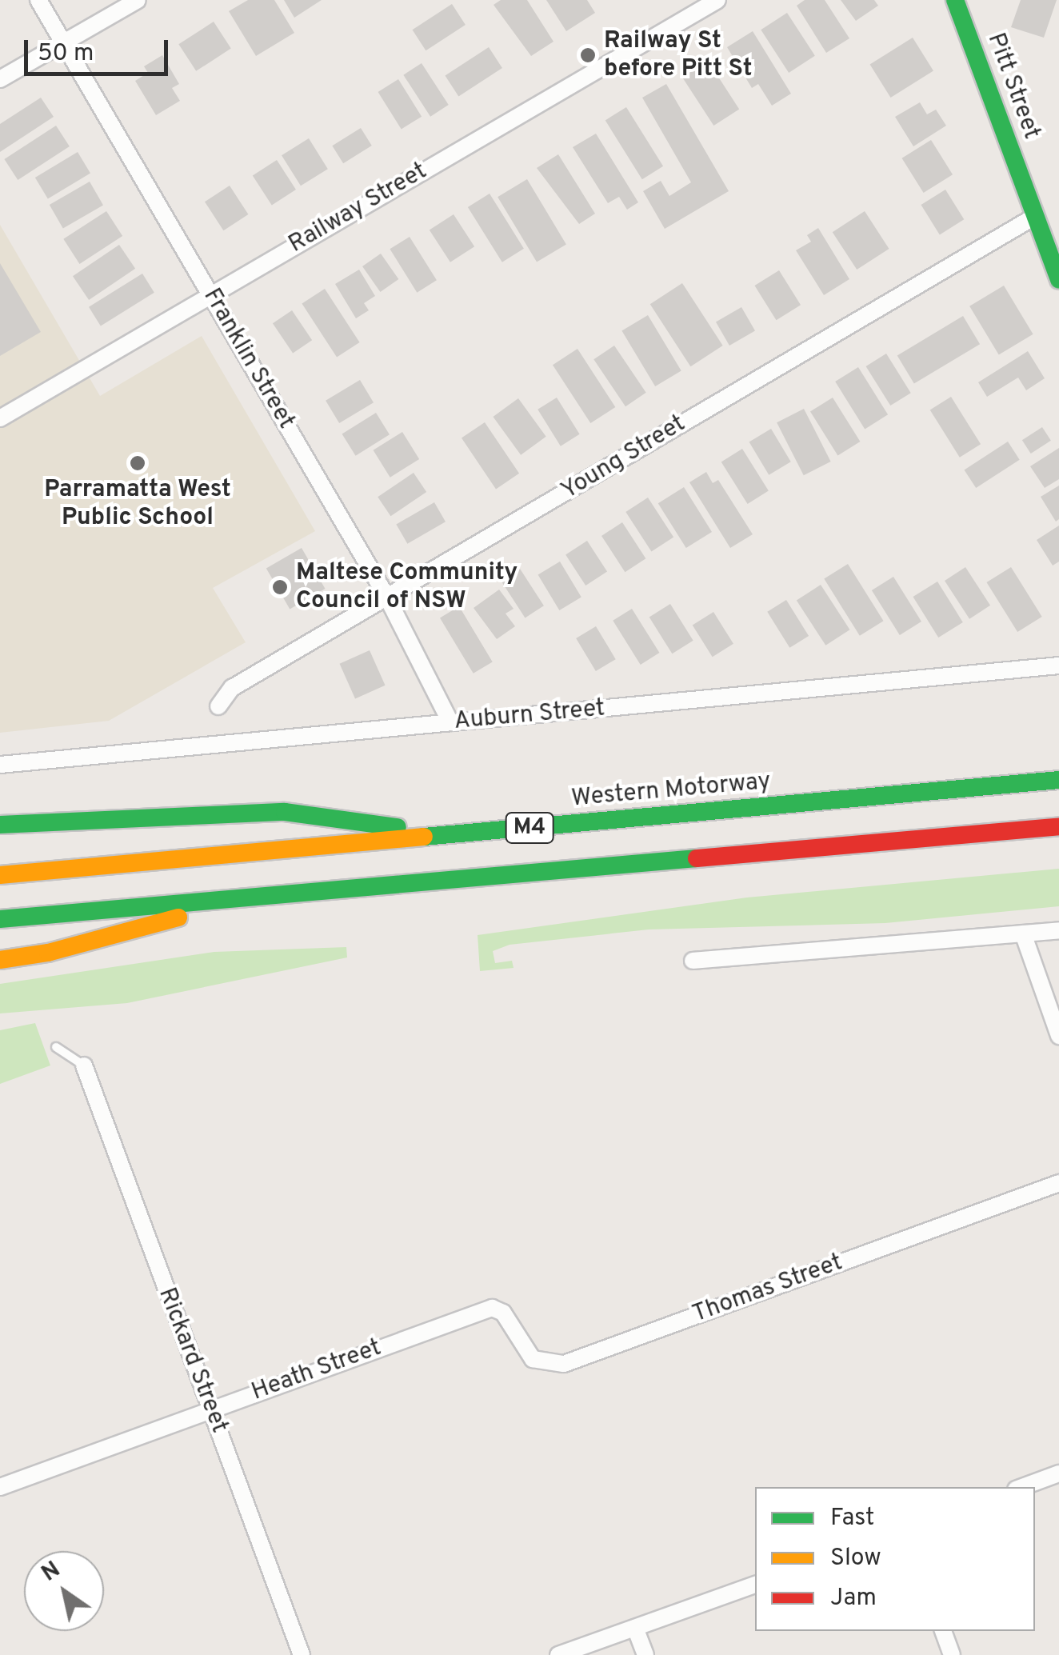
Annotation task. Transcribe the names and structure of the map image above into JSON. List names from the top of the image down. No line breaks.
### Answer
{"streets":{"main road":["Pitt Street","Western Motorway","M4"],"street":["Railway Street","Franklin Street","Young Street","Auburn Street","Thomas Street","Rickard Street","Heath Street"]},"crossings":[["Pitt Street","Young Street"],["Railway Street","Franklin Street"],["Franklin Street","Young Street"],["Franklin Street","Auburn Street"],["Thomas Street","Heath Street"],["Rickard Street","Heath Street"]],"places":["Railway St before Pitt St","Parramatta West Public School","Maltese Community Council of NSW"],"legend":["Fast","Slow","Jam"],"scale_bar":"50 m","north":"top left"}
